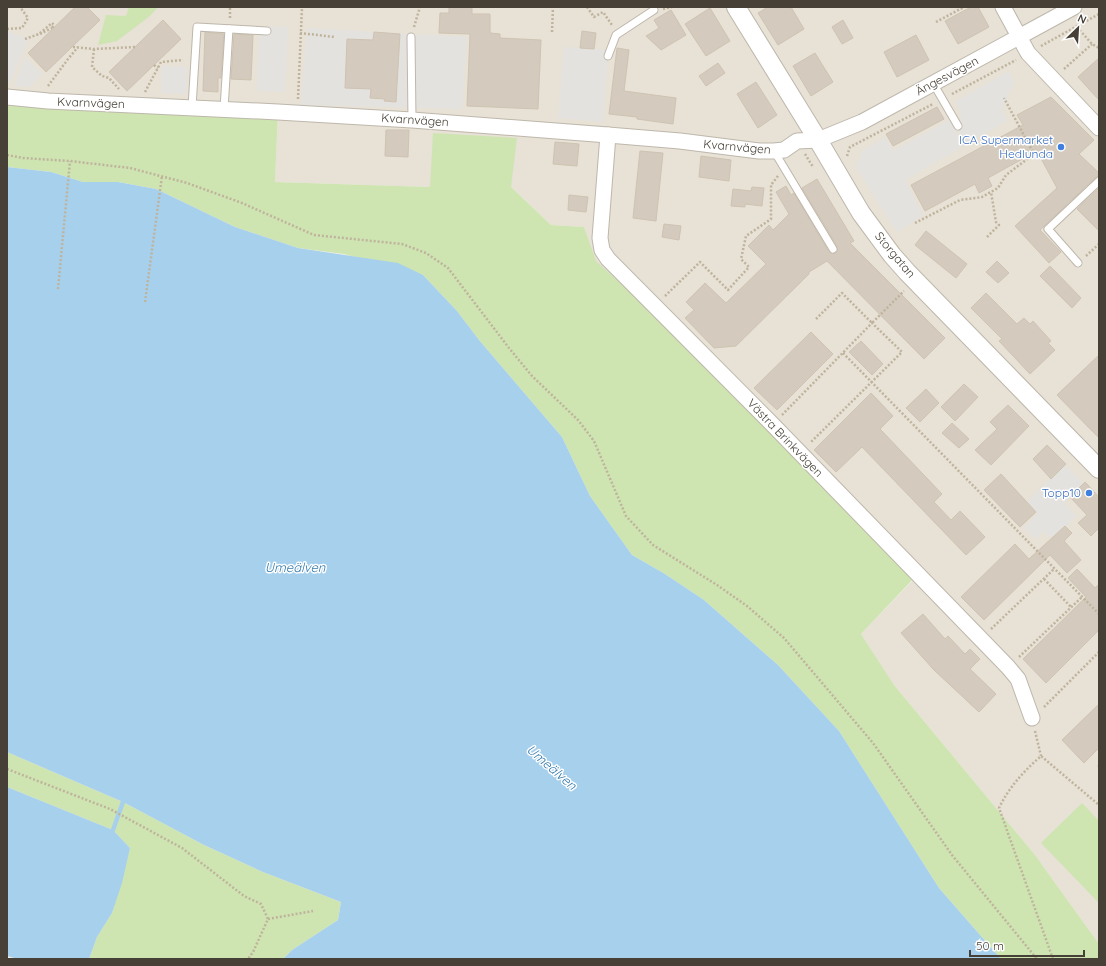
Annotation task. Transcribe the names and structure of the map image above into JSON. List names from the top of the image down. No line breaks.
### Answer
{"streets":{"street":["Ängesvägen","Kvarnvägen","Storgatan","Västra Brinkvägen"]},"crossings":[["Ängesvägen","Kvarnvägen"],["Ängesvägen","Storgatan"],["Kvarnvägen","Storgatan"],["Kvarnvägen","Västra Brinkvägen"]],"water":["Umeälven"],"places":["ICA Supermarket Hedlunda","Topp10"],"scale_bar":"50 m","north":"top right"}
